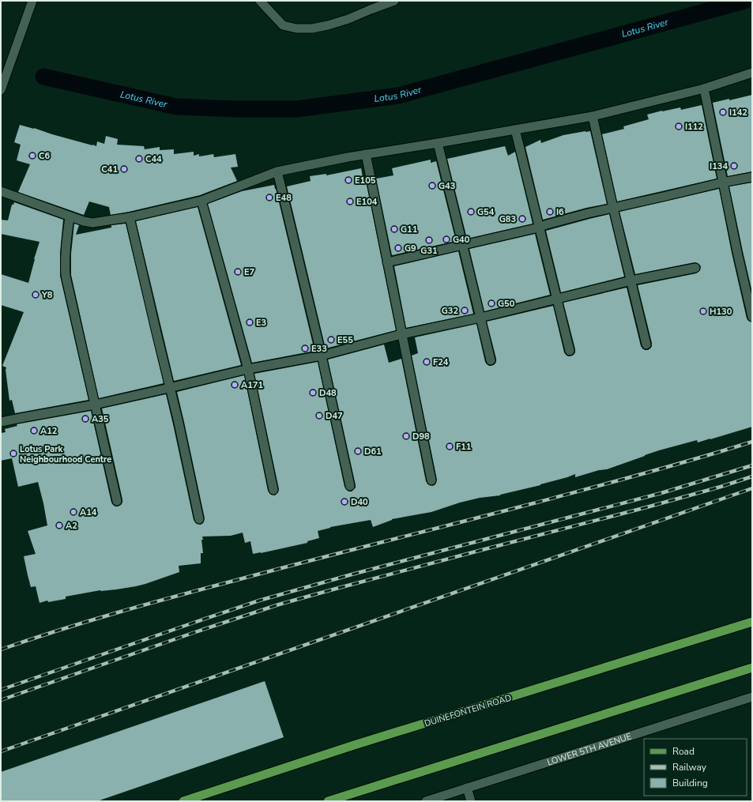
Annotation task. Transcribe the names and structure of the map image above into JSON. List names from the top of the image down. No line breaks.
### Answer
{"streets":{"main road":["DUINEFONTEIN ROAD"],"street":["LOWER 5TH AVENUE"]},"water":["Lotus River"],"places":["I142","I112","C6","C44","I134","C41","E105","G43","E48","E104","G54","I6","G83","G11","G40","G31","G9","E7","Y8","G50","G32","H130","E3","E55","E33","F24","A171","D48","D47","A35","A12","D98","F11","D61","Lotus Park Neighbourhood Centre","D40","A14","A2"],"legend":["Road","Railway","Building"]}
